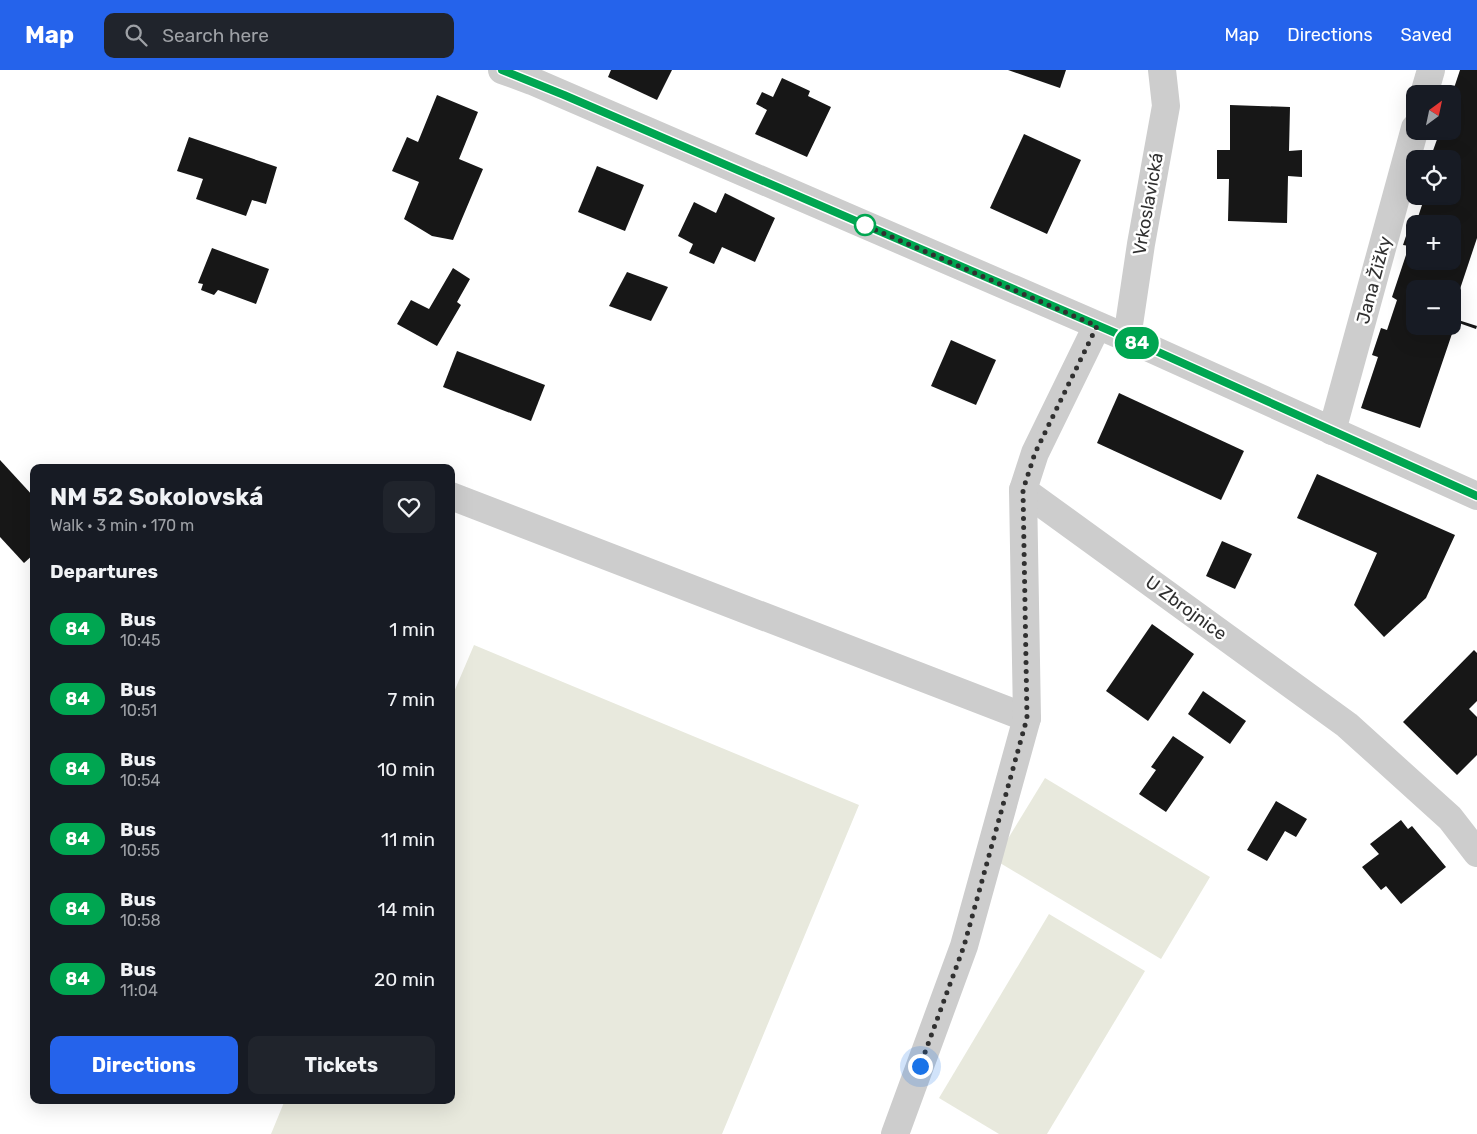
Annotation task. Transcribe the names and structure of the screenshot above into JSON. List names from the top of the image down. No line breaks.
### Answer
{"streets":{"street":["Vrkoslavická","Jana Žižky","U Zbrojnice"]},"lines":["bus line 84"],"north":"top right","page":{"header":"Map","search":"Search here","nav":["Map","Directions","Saved"],"on_map":"84","map_buttons":["+","−"],"heading":[["NM 52 Sokolovská","Walk · 3 min · 170 m"],"Departures"],"list":[{"mark":"84","name":"Bus","note":"10:45","value":"1 min"},{"mark":"84","name":"Bus","note":"10:51","value":"7 min"},{"mark":"84","name":"Bus","note":"10:54","value":"10 min"},{"mark":"84","name":"Bus","note":"10:55","value":"11 min"},{"mark":"84","name":"Bus","note":"10:58","value":"14 min"},{"mark":"84","name":"Bus","note":"11:04","value":"20 min"}],"buttons":["Directions","Tickets"]}}
